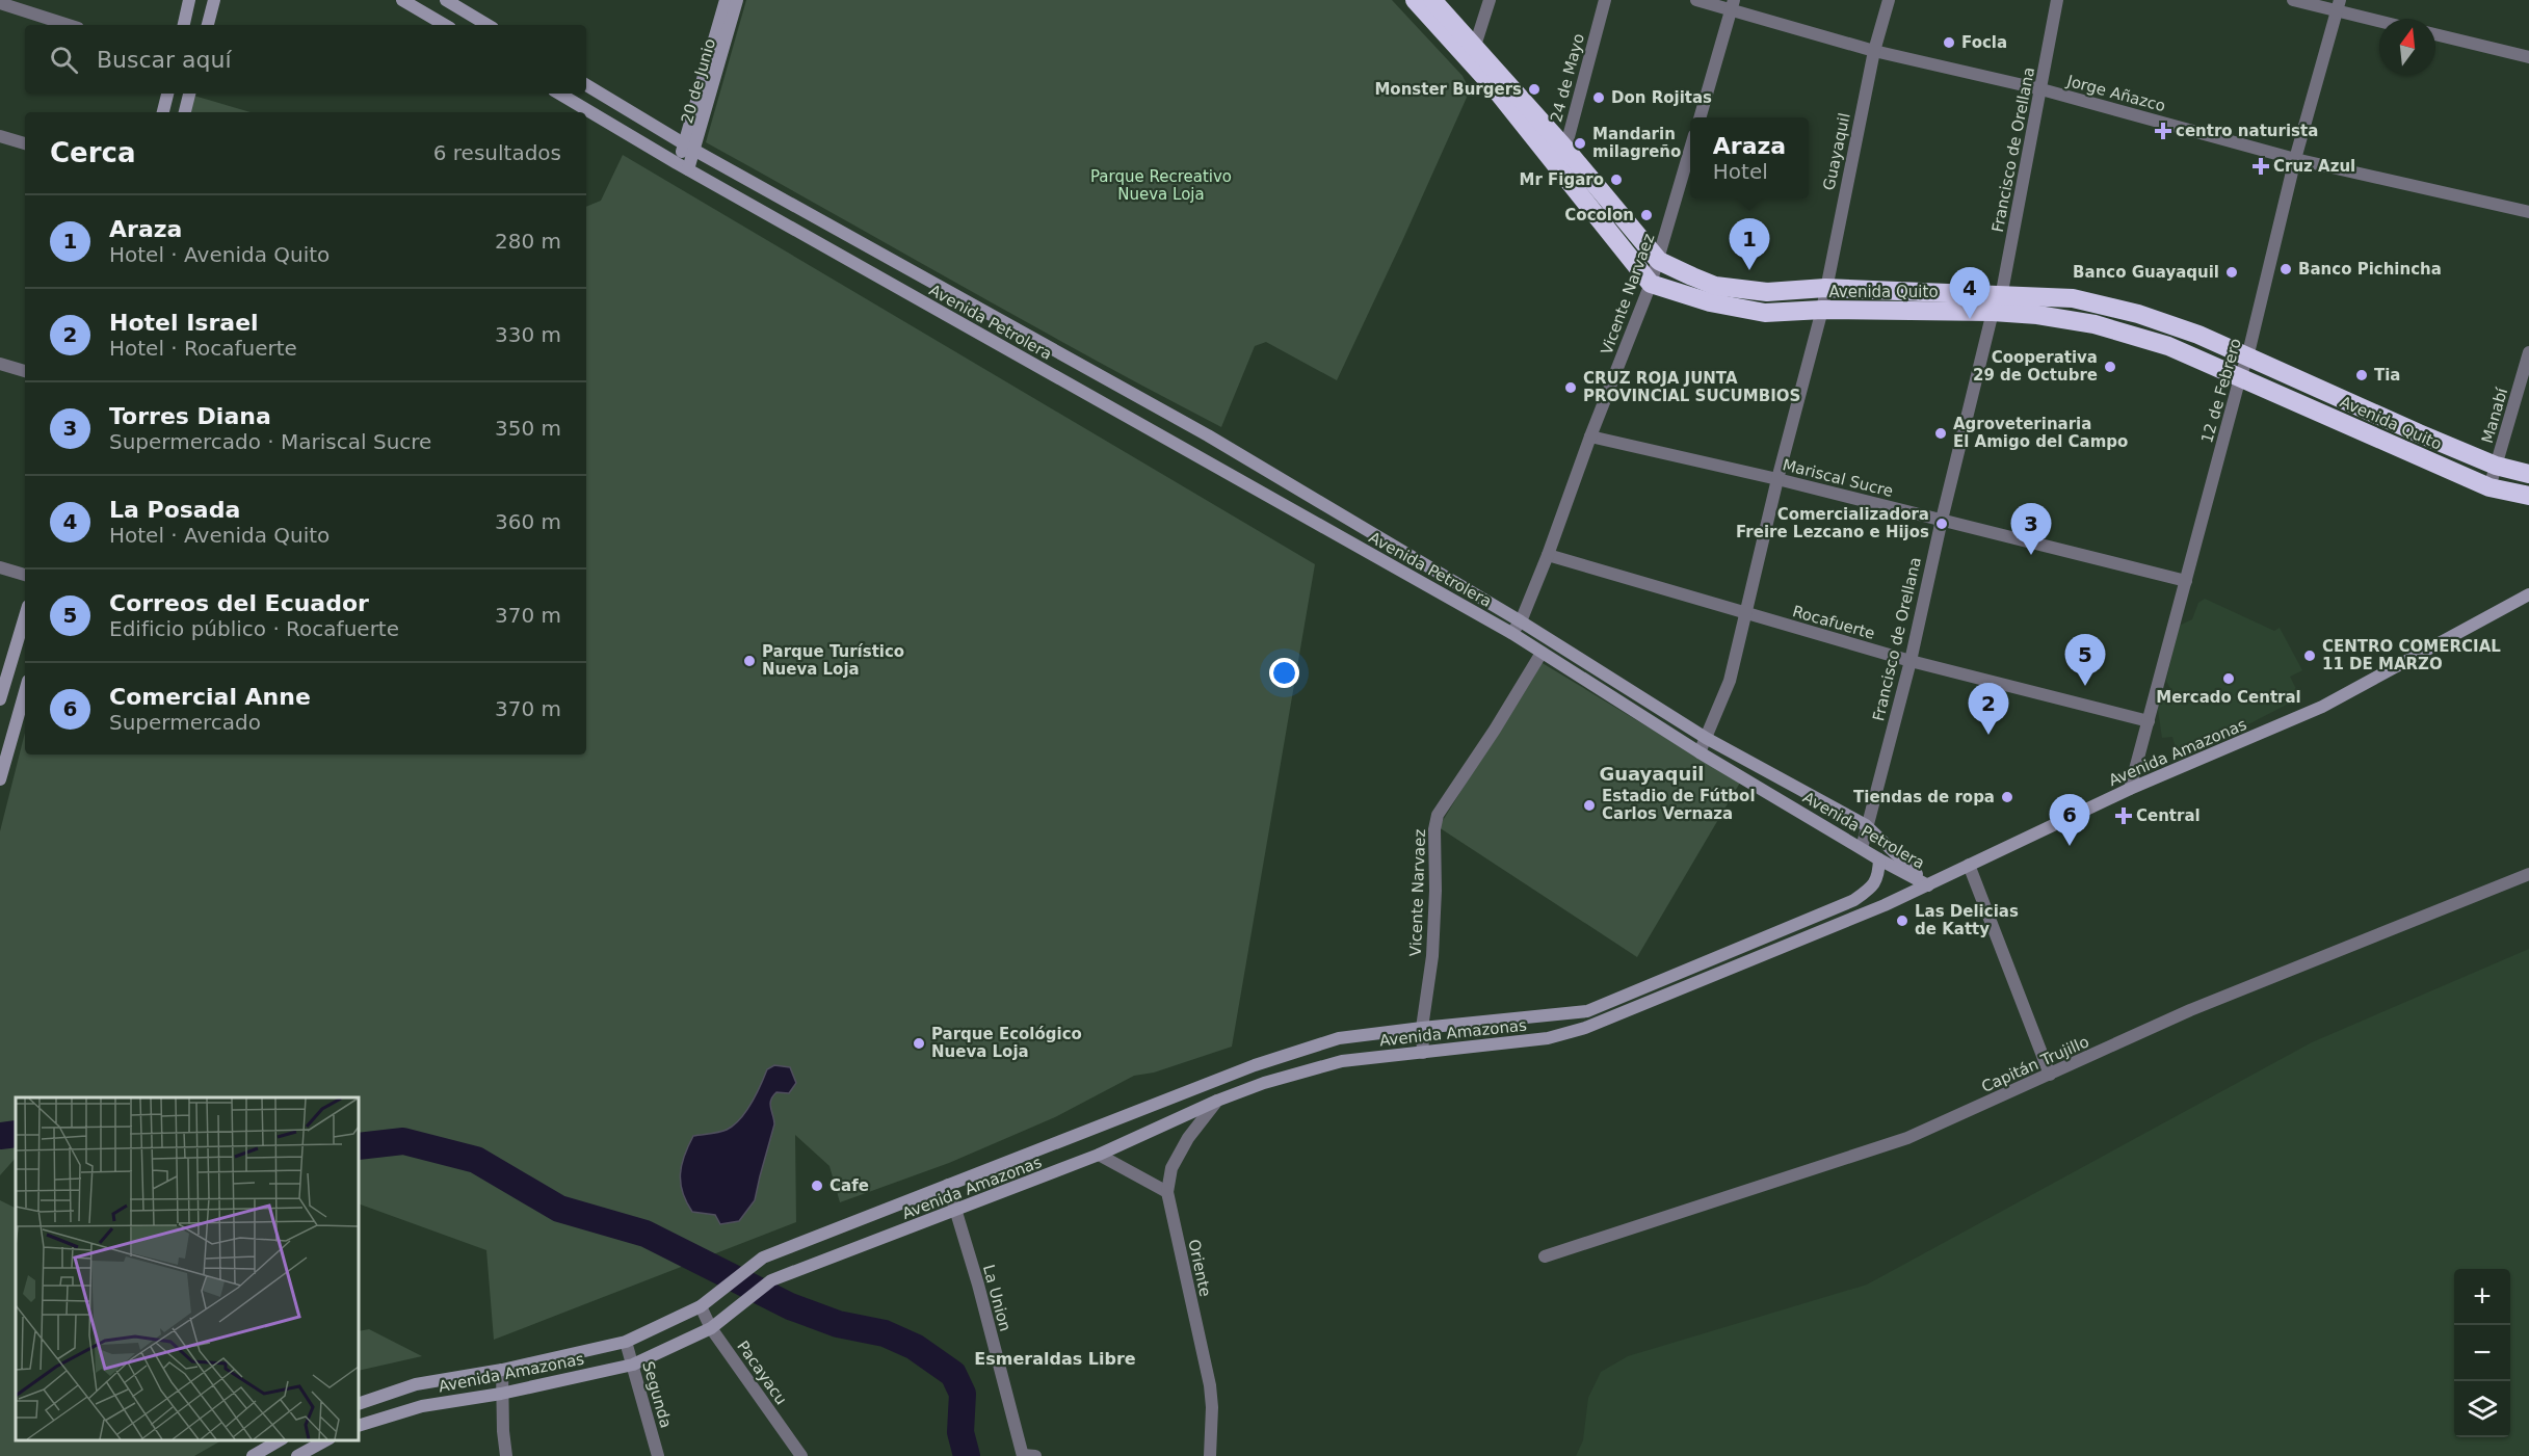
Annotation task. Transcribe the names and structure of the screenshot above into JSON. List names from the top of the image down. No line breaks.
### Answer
{"streets":{"highway":["Avenida Quito"],"main road":["20 de Junio","Avenida Petrolera","Avenida Amazonas"],"street":["24 de Mayo","Jorge Añazco","Francisco de Orellana","Guayaquil","Vicente Narvaez","12 de Febrero","Manabí","Mariscal Sucre","Rocafuerte","Capitán Trujillo","Oriente","La Union","Pacayacu","Segunda"]},"crossings":[["24 de Mayo","Avenida Quito"],["20 de Junio","Avenida Petrolera"],["Jorge Añazco","Francisco de Orellana"],["Jorge Añazco","Guayaquil"],["Jorge Añazco","12 de Febrero"],["Francisco de Orellana","Avenida Quito"],["Francisco de Orellana","Avenida Petrolera"],["Francisco de Orellana","Mariscal Sucre"],["Francisco de Orellana","Rocafuerte"],["Guayaquil","Avenida Quito"],["Guayaquil","Avenida Petrolera"],["Guayaquil","Mariscal Sucre"],["Guayaquil","Rocafuerte"],["Avenida Quito","Vicente Narvaez"],["Avenida Quito","12 de Febrero"],["Avenida Quito","Manabí"],["Vicente Narvaez","Avenida Petrolera"],["Vicente Narvaez","Mariscal Sucre"],["Vicente Narvaez","Rocafuerte"],["Vicente Narvaez","Avenida Amazonas"],["Avenida Petrolera","Avenida Amazonas"],["12 de Febrero","Mariscal Sucre"],["12 de Febrero","Rocafuerte"],["12 de Febrero","Avenida Amazonas"],["Avenida Amazonas","Oriente"],["Avenida Amazonas","La Union"],["Avenida Amazonas","Pacayacu"],["Avenida Amazonas","Segunda"]],"districts":["Guayaquil","Esmeraldas Libre"],"parks":["Parque Recreativo Nueva Loja"],"places":{"other":["Focla","Monster Burgers","Don Rojitas","Mandarin milagreño","Mr Figaro","Cocolon","Banco Pichincha","Banco Guayaquil","Cooperativa 29 de Octubre","Tia","CRUZ ROJA JUNTA PROVINCIAL SUCUMBIOS","Agroveterinaria El Amigo del Campo","Comercializadora Freire Lezcano e Hijos","CENTRO COMERCIAL 11 DE MARZO","Parque Turístico Nueva Loja","Mercado Central","Tiendas de ropa","Estadio de Fútbol Carlos Vernaza","Las Delicias de Katty","Parque Ecológico Nueva Loja","Cafe"],"health":["centro naturista","Cruz Azul","Central"]},"north":"top","page":{"search":"Buscar aquí","heading":["Cerca","6 resultados"],"popup":["Araza","Hotel"],"list":[{"mark":"1","name":"Araza","note":"Hotel · Avenida Quito","value":"280 m"},{"mark":"2","name":"Hotel Israel","note":"Hotel · Rocafuerte","value":"330 m"},{"mark":"3","name":"Torres Diana","note":"Supermercado · Mariscal Sucre","value":"350 m"},{"mark":"4","name":"La Posada","note":"Hotel · Avenida Quito","value":"360 m"},{"mark":"5","name":"Correos del Ecuador","note":"Edificio público · Rocafuerte","value":"370 m"},{"mark":"6","name":"Comercial Anne","note":"Supermercado","value":"370 m"}],"pins":["1","4","3","5","2","6"],"map_buttons":["+","−"]}}
